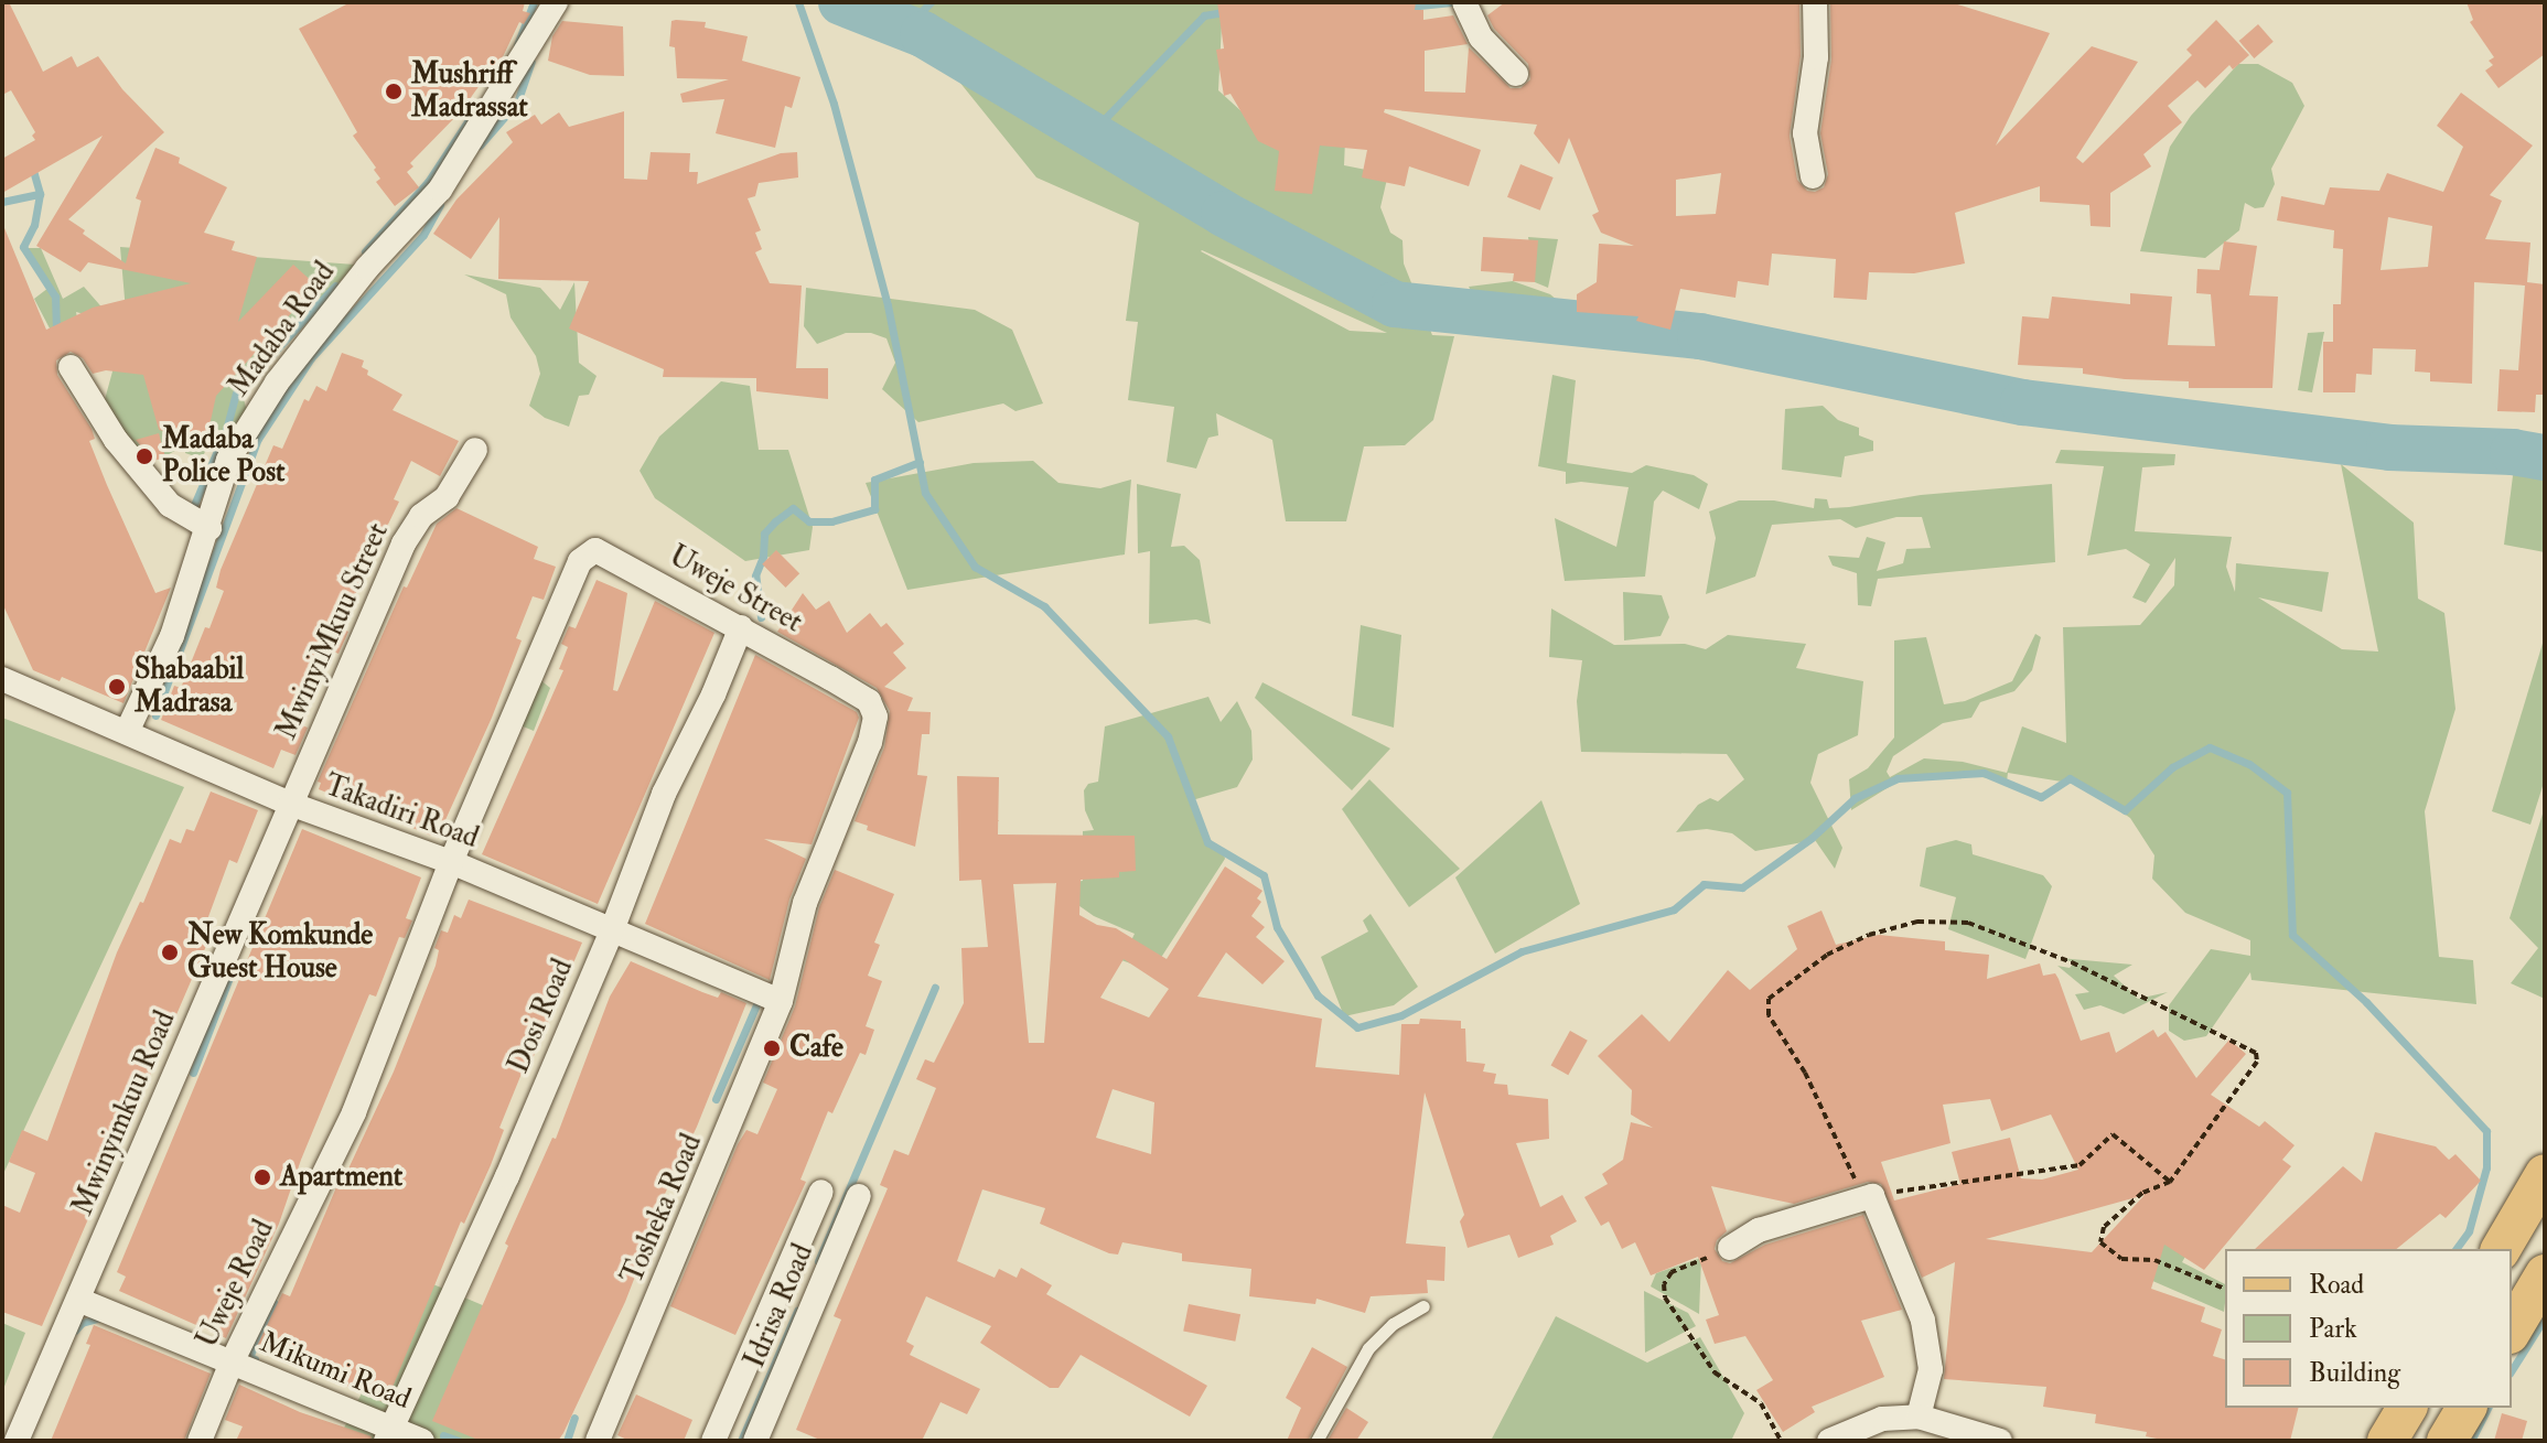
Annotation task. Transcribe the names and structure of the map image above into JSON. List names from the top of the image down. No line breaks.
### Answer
{"streets":{"street":["Madaba Road","Uweje Street","MwinyiMkuu Street","Takadiri Road","Dosi Road","Mwinyimkuu Road","Tosheka Road","Uweje Road","Idrisa Road","Mikumi Road"]},"crossings":[["Madaba Road","Takadiri Road"],["Uweje Street","Takadiri Road"],["Uweje Street","Dosi Road"],["Uweje Street","Tosheka Road"],["Uweje Street","Uweje Road"],["MwinyiMkuu Street","Takadiri Road"],["MwinyiMkuu Street","Mwinyimkuu Road"],["Takadiri Road","Dosi Road"],["Takadiri Road","Mwinyimkuu Road"],["Takadiri Road","Tosheka Road"],["Takadiri Road","Uweje Road"],["Dosi Road","Mikumi Road"],["Mwinyimkuu Road","Mikumi Road"],["Uweje Road","Mikumi Road"]],"places":["Mushriff Madrassat","Madaba Police Post","Shabaabil Madrasa","New Komkunde Guest House","Cafe","Apartment"],"legend":["Road","Park","Building"]}
